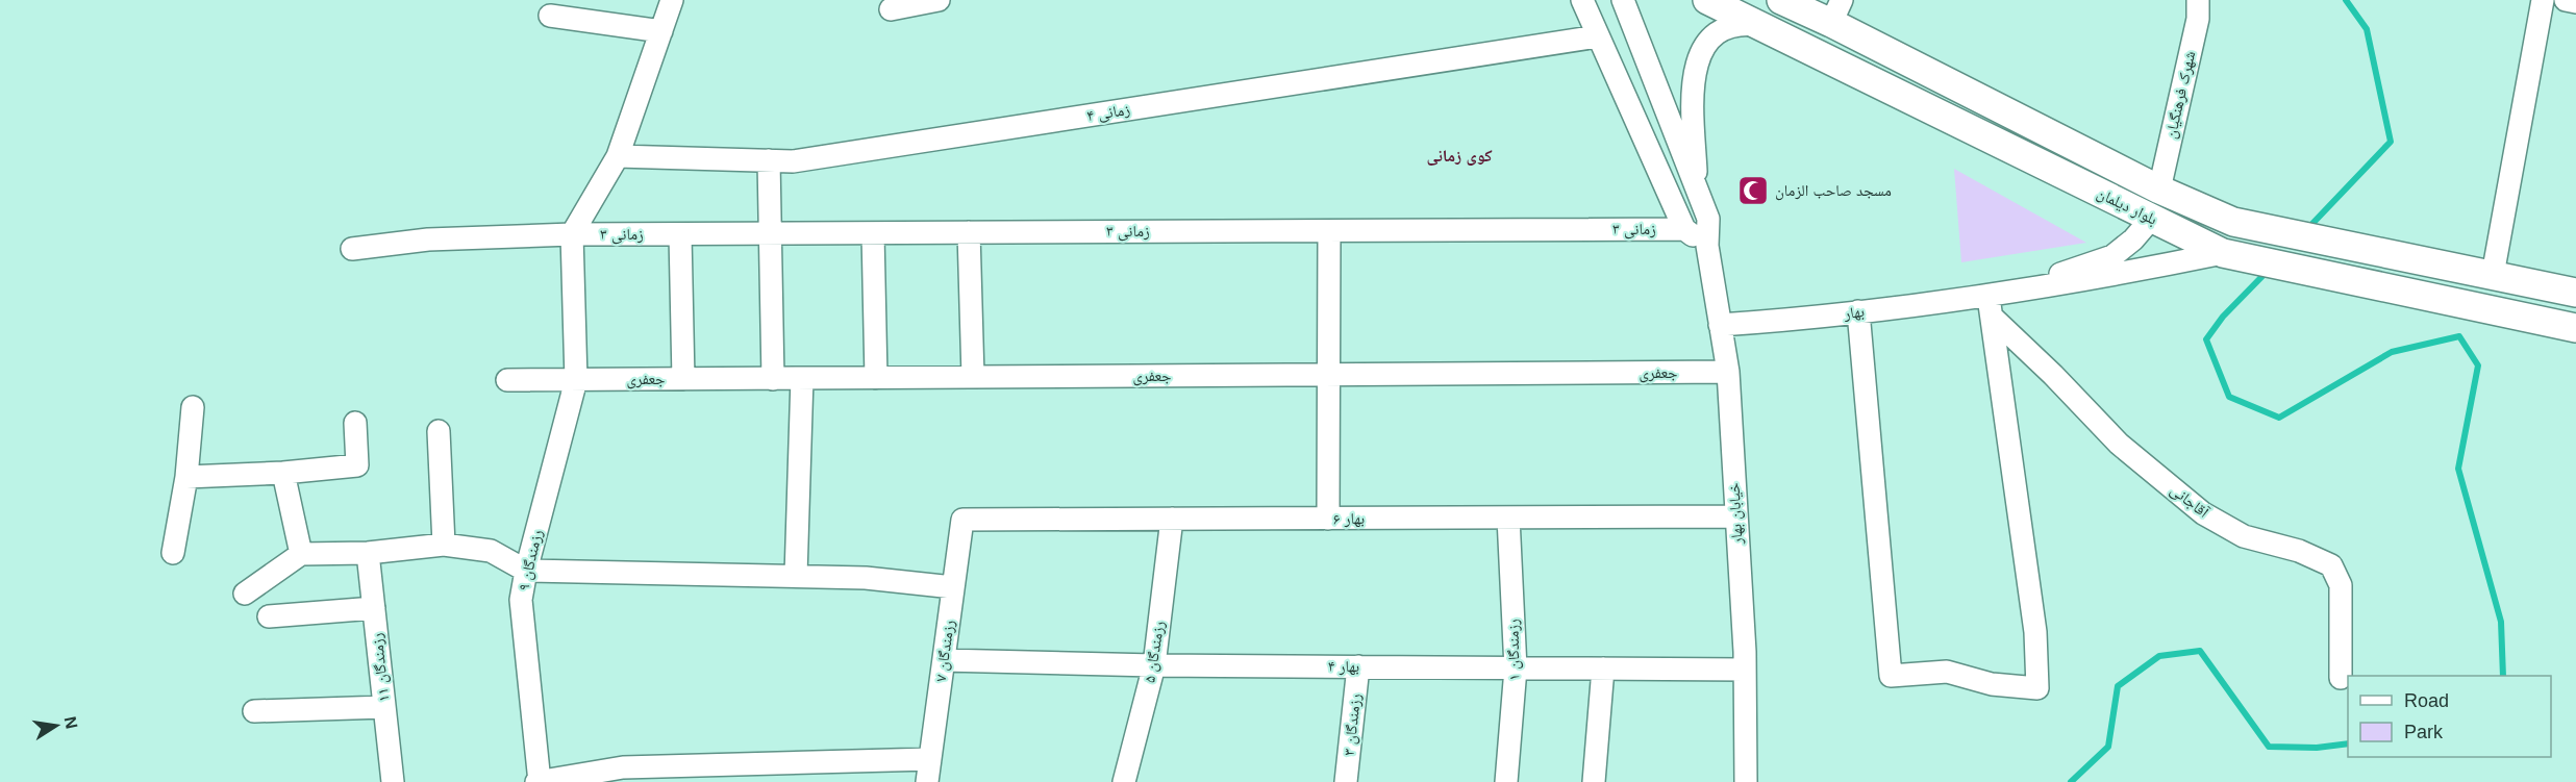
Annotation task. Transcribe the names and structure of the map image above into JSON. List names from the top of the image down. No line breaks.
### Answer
{"streets":{"main road":["بلوار دیلمان"],"street":["شهرک فرهنگیان","زمانی ۴","زمانی ۳","بهار","جعفری","آقاجانی","خیابان بهار","بهار ۶","رزمندگان ۹","رزمندگان ۱","رزمندگان ۷","رزمندگان ۵","بهار ۴","رزمندگان ۱۱","رزمندگان ۳"]},"crossings":[["شهرک فرهنگیان","بلوار دیلمان"],["بلوار دیلمان","بهار"],["زمانی ۳","رزمندگان ۹"],["بهار","آقاجانی"],["بهار","خیابان بهار"],["جعفری","خیابان بهار"],["جعفری","رزمندگان ۹"],["خیابان بهار","بهار ۶"],["خیابان بهار","بهار ۴"],["بهار ۶","رزمندگان ۱"],["بهار ۶","رزمندگان ۷"],["بهار ۶","رزمندگان ۵"],["رزمندگان ۱","بهار ۴"],["رزمندگان ۷","بهار ۴"],["رزمندگان ۵","بهار ۴"],["بهار ۴","رزمندگان ۳"]],"districts":["کوی زمانی"],"places":{"mosque":["مسجد صاحب الزمان"]},"legend":["Road","Park"],"north":"right"}
